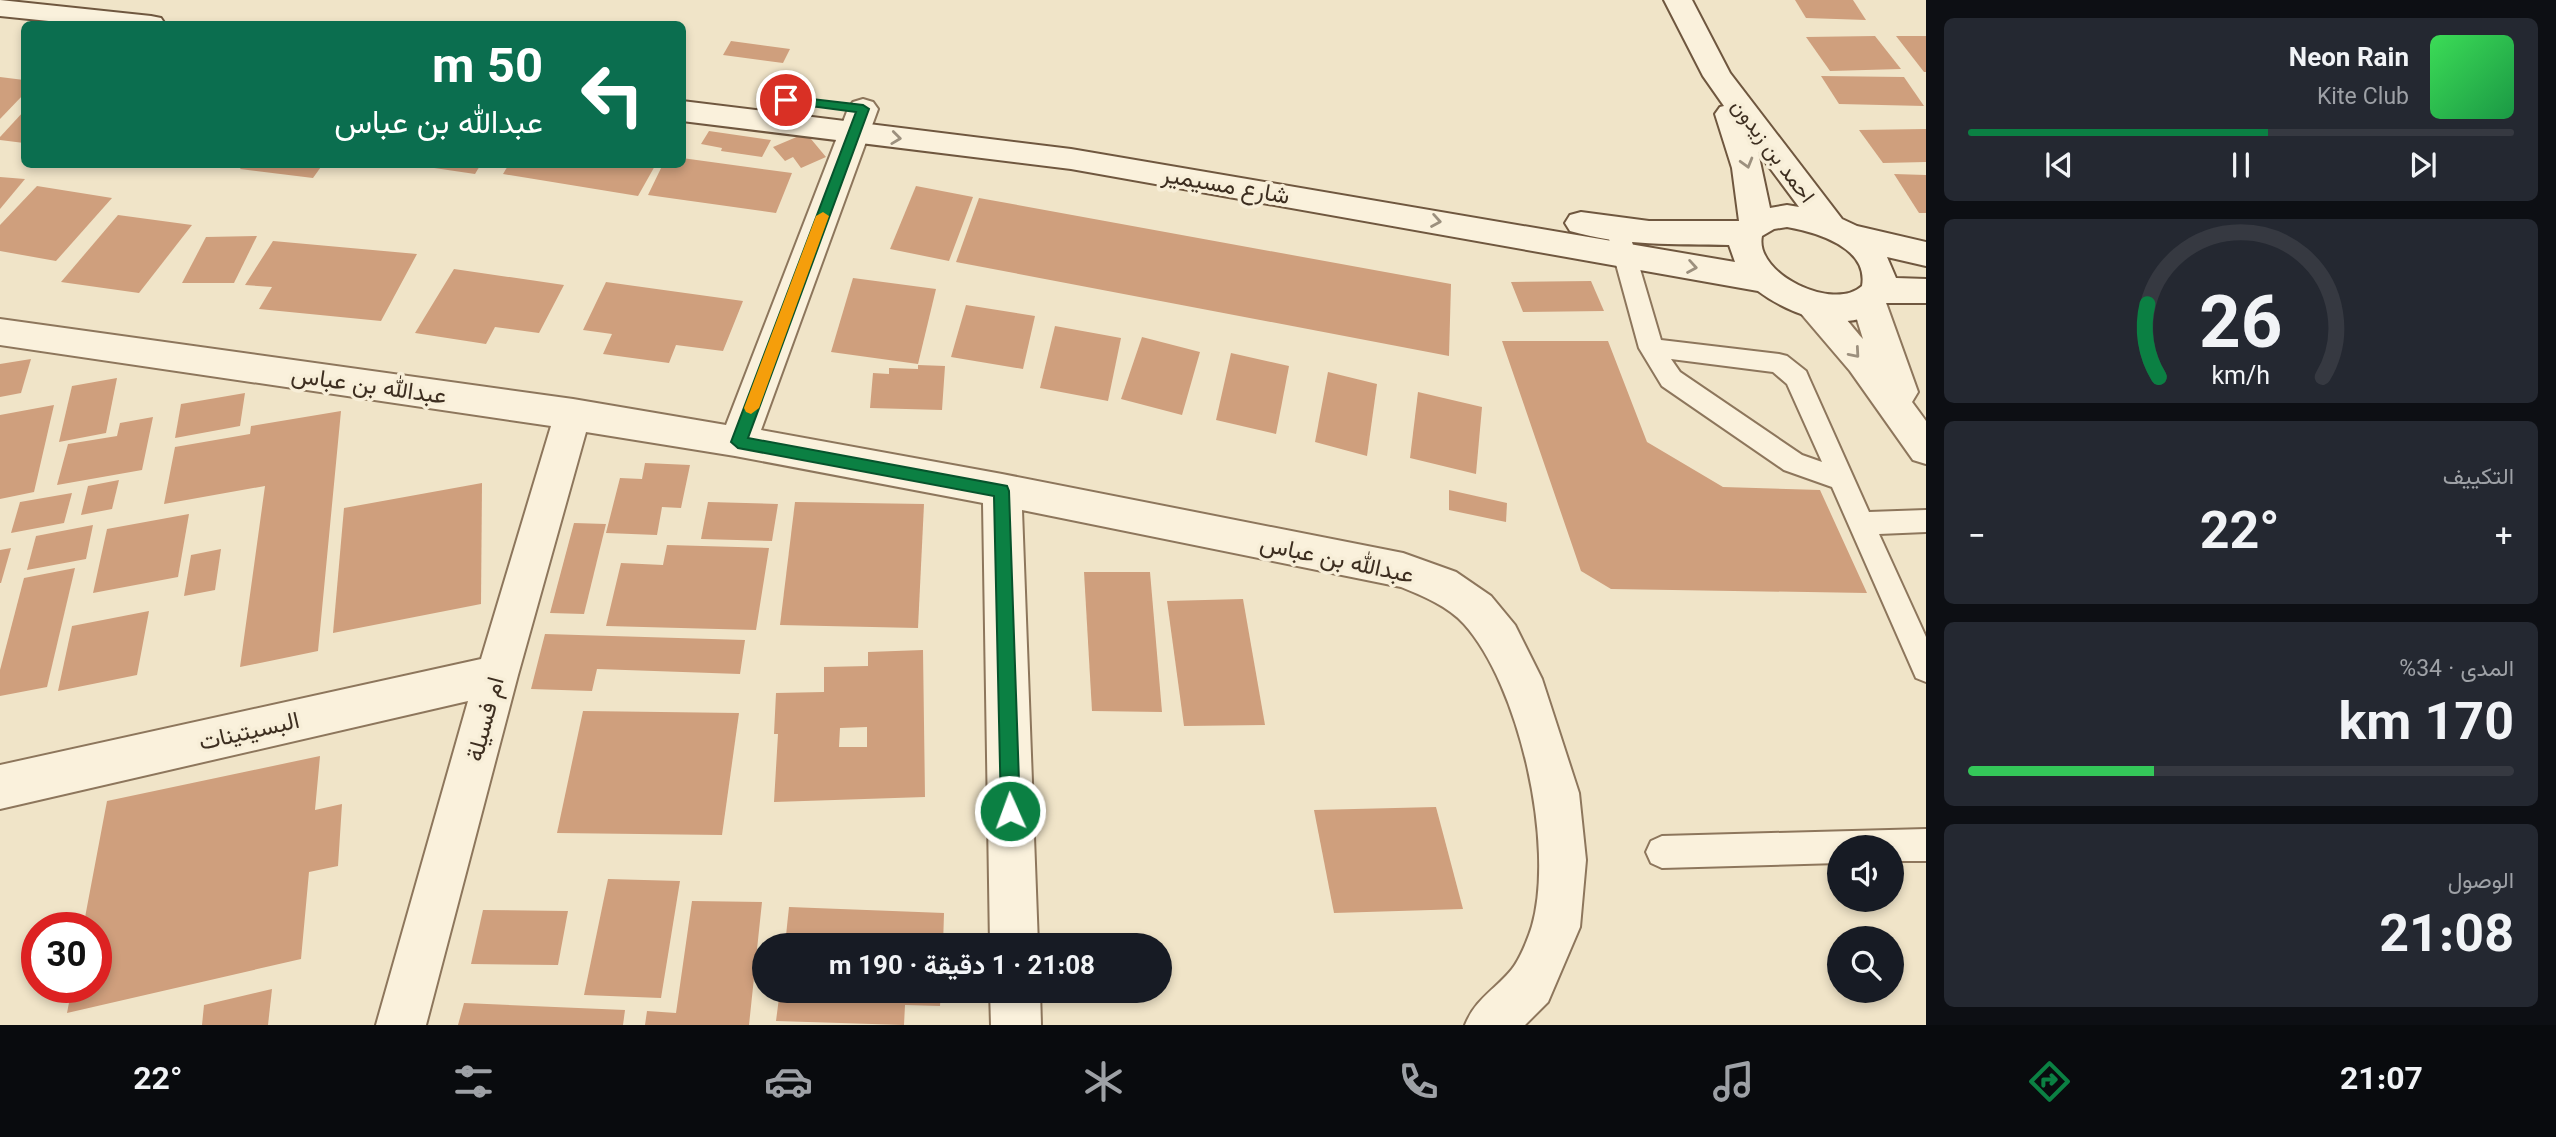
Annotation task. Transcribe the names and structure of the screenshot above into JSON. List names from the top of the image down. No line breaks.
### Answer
{"streets":{"street":["احمد بن زيدون","شارع مسيمير","عبدالله بن عباس","ام فسيلة","البسيتينات"]},"crossings":[["احمد بن زيدون","شارع مسيمير"],["عبدالله بن عباس","ام فسيلة"],["ام فسيلة","البسيتينات"]],"one_way":["احمد بن زيدون"],"page":{"turn":["50 m","عبدالله بن عباس"],"song":["Neon Rain","Kite Club"],"tile":["التكييف",["المدى · 34%","170 km"],["الوصول","21:08"]],"heat":["−","22°","+"],"limit":"30","trip":"21:08 · 1 دقيقة · 190 m","tabs":["21:07","22°"],"gauge":["26","km/h"]}}
